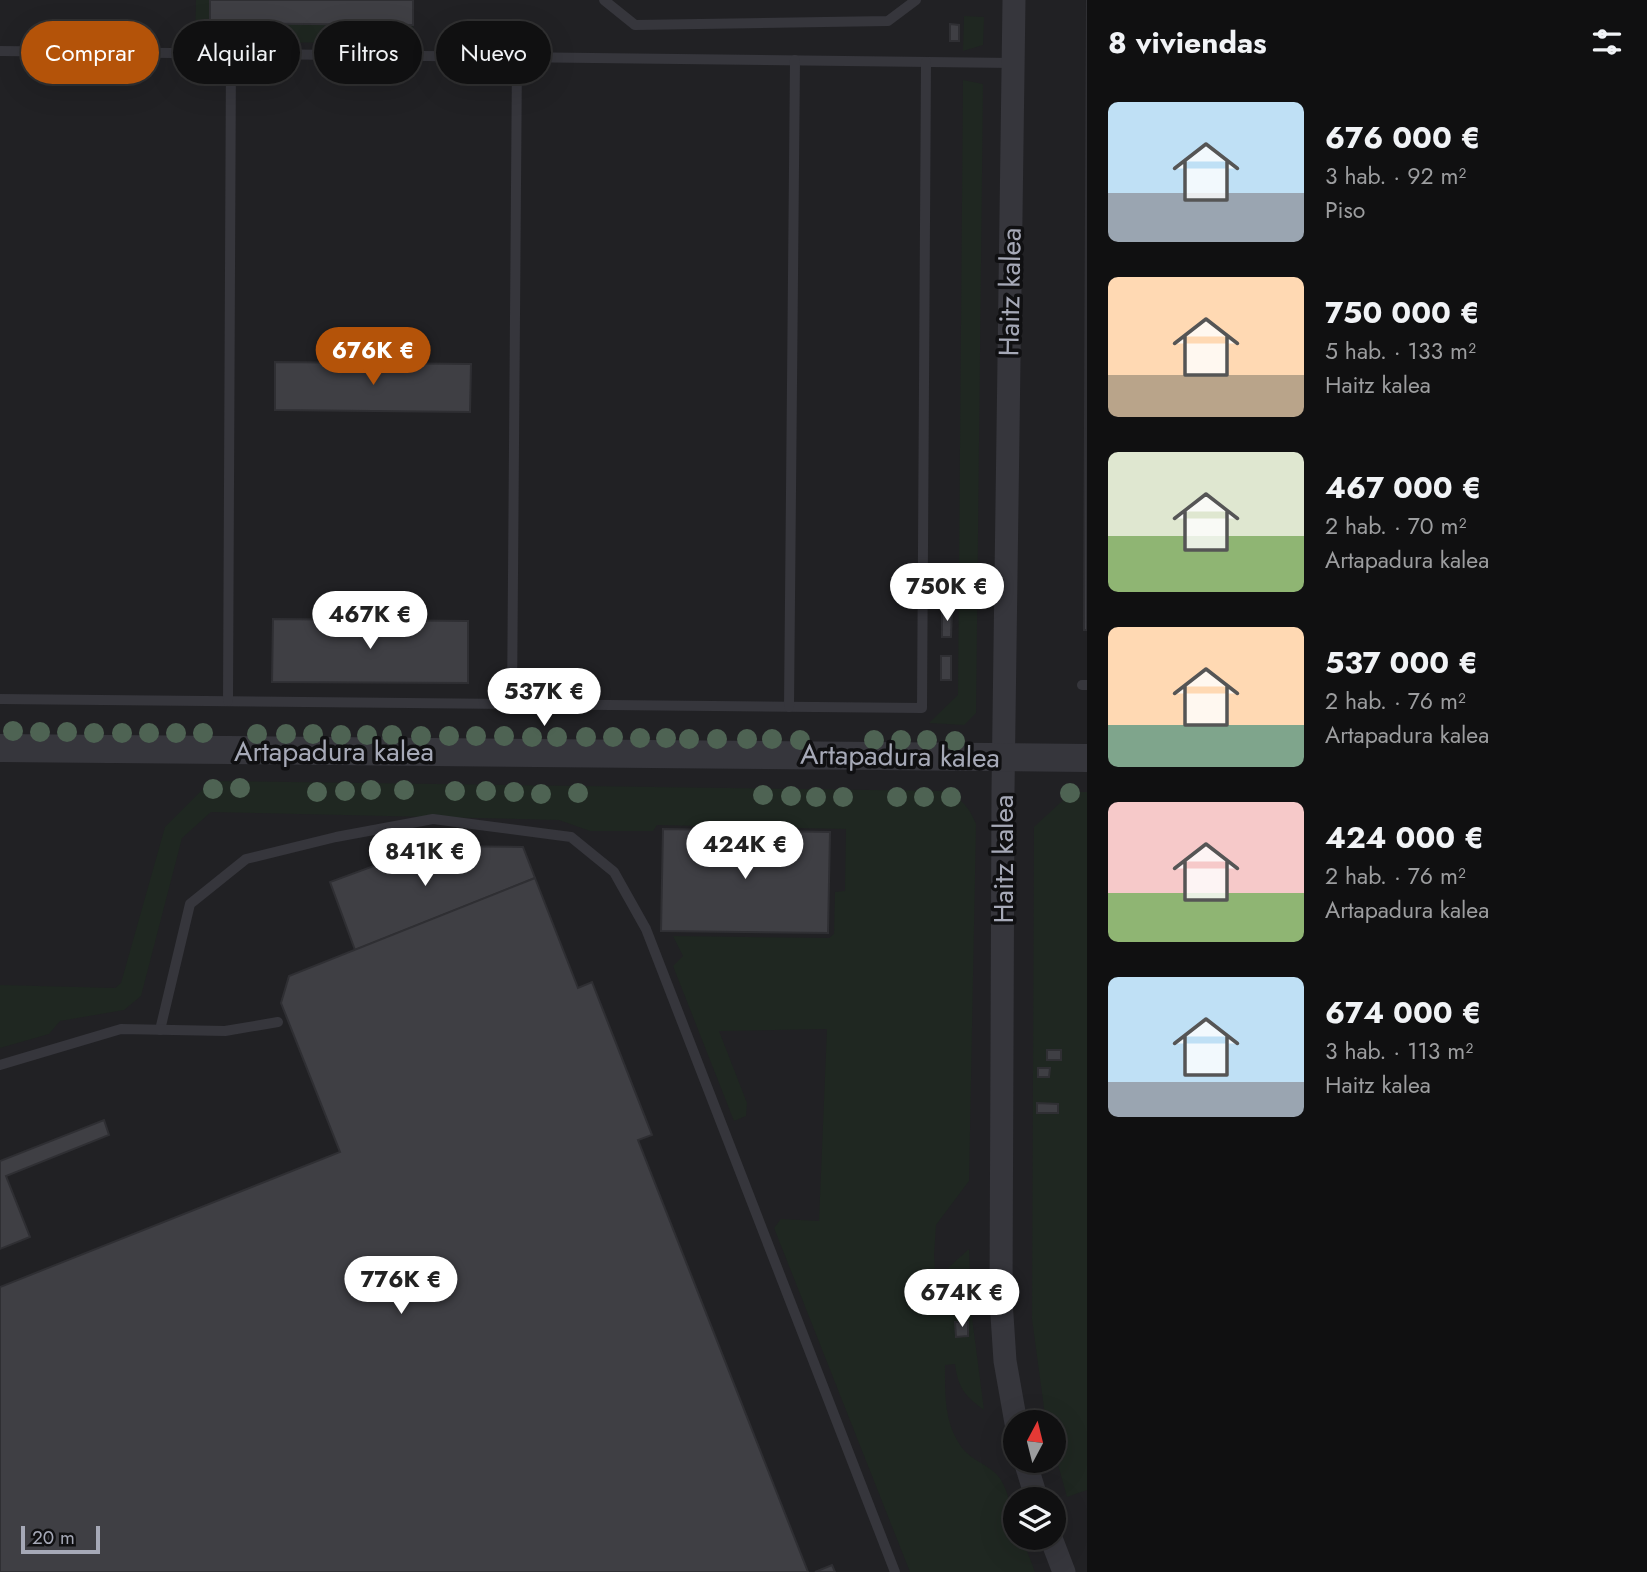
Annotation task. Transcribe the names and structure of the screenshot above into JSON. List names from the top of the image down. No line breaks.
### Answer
{"streets":{"street":["Haitz kalea","Artapadura kalea"]},"crossings":[["Haitz kalea","Artapadura kalea"]],"scale_bar":"20 m","north":"top","page":{"heading":"8 viviendas","chip":["Comprar","Alquilar","Filtros","Nuevo"],"list":[{"name":"676 000 €","note":"3 hab. · 92 m² · Piso"},{"name":"750 000 €","note":"5 hab. · 133 m² · Haitz kalea"},{"name":"467 000 €","note":"2 hab. · 70 m² · Artapadura kalea"},{"name":"537 000 €","note":"2 hab. · 76 m² · Artapadura kalea"},{"name":"424 000 €","note":"2 hab. · 76 m² · Artapadura kalea"},{"name":"674 000 €","note":"3 hab. · 113 m² · Haitz kalea"}],"price":["676K €","750K €","467K €","537K €","424K €","841K €","776K €","674K €"],"scale":"20 m"}}
